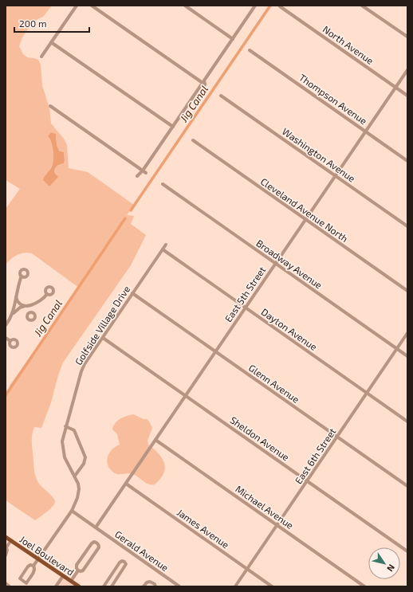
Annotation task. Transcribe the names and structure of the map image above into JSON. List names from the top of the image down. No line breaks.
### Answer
{"streets":{"main road":["Joel Boulevard"],"street":["North Avenue","Thompson Avenue","Washington Avenue","Cleveland Avenue North","Broadway Avenue","East 5th Street","Golfside Village Drive","Dayton Avenue","Glenn Avenue","Sheldon Avenue","East 6th Street","Michael Avenue","James Avenue","Gerald Avenue"]},"crossings":[["North Avenue","East 5th Street"],["Thompson Avenue","East 5th Street"],["Washington Avenue","East 5th Street"],["Cleveland Avenue North","East 5th Street"],["Broadway Avenue","East 5th Street"],["Broadway Avenue","East 6th Street"],["East 5th Street","Dayton Avenue"],["East 5th Street","Glenn Avenue"],["East 5th Street","Sheldon Avenue"],["East 5th Street","Michael Avenue"],["East 5th Street","James Avenue"],["East 5th Street","Gerald Avenue"],["Golfside Village Drive","Dayton Avenue"],["Golfside Village Drive","Glenn Avenue"],["Golfside Village Drive","Sheldon Avenue"],["Golfside Village Drive","Gerald Avenue"],["Golfside Village Drive","Joel Boulevard"],["Dayton Avenue","East 6th Street"],["Glenn Avenue","East 6th Street"],["Sheldon Avenue","East 6th Street"],["East 6th Street","Michael Avenue"],["East 6th Street","James Avenue"]],"water":["Jig Canal"],"scale_bar":"200 m","north":"bottom right"}
